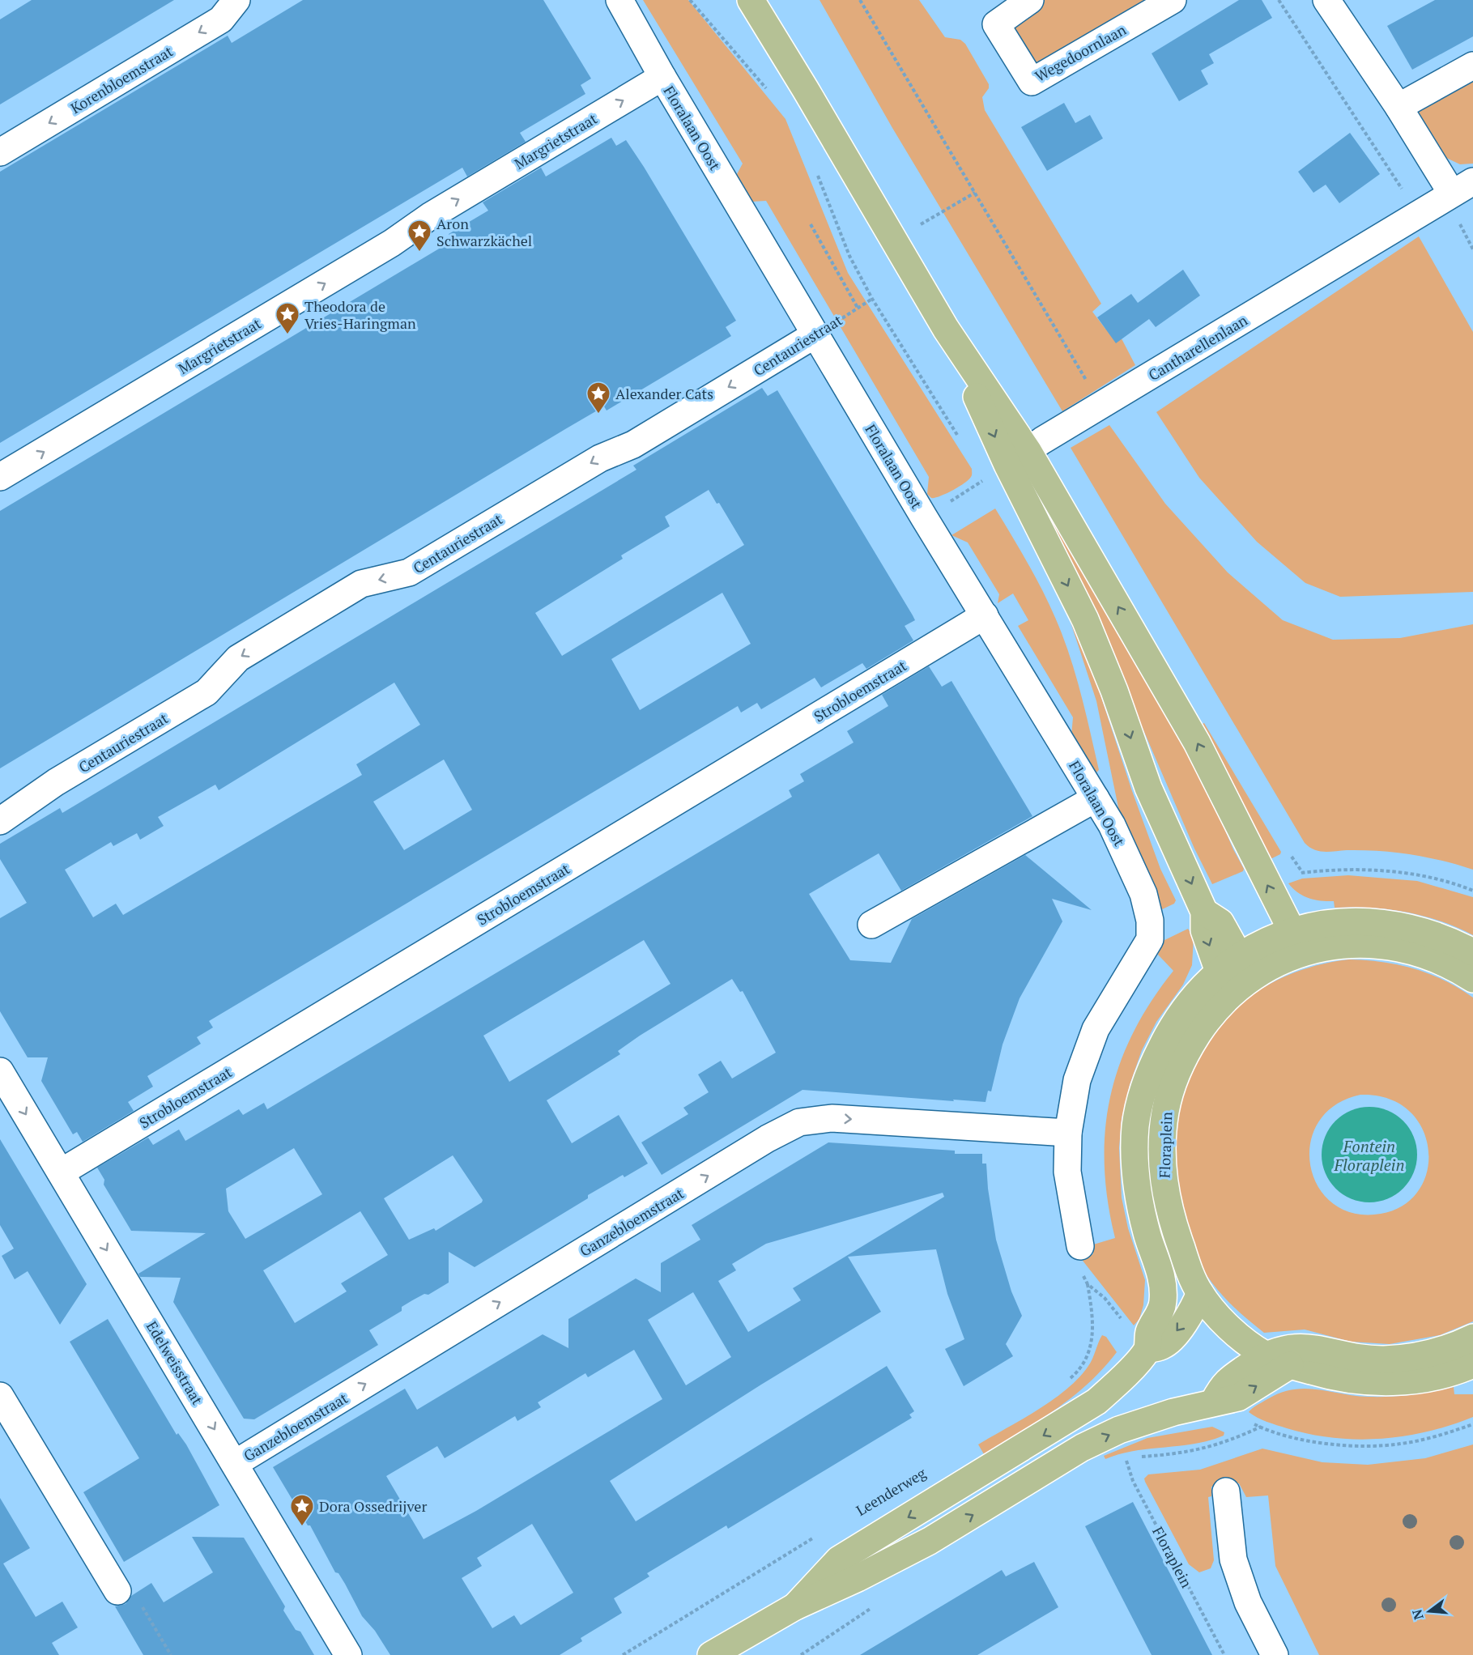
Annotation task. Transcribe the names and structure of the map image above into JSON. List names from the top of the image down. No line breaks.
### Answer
{"streets":{"main road":["Floraplein"],"street":["Wegedoornlaan","Korenbloemstraat","Floralaan Oost","Margrietstraat","Centauriestraat","Cantharellenlaan","Strobloemstraat","Ganzebloemstraat","Edelweisstraat"]},"crossings":[["Floralaan Oost","Margrietstraat"],["Floralaan Oost","Centauriestraat"],["Floralaan Oost","Strobloemstraat"],["Floralaan Oost","Ganzebloemstraat"],["Strobloemstraat","Edelweisstraat"],["Ganzebloemstraat","Edelweisstraat"]],"one_way":["Korenbloemstraat","Margrietstraat","Centauriestraat","Ganzebloemstraat"],"water":["Fontein Floraplein"],"places":{"place":["Aron Schwarzkächel","Theodora de Vries-Haringman","Alexander Cats","Dora Ossedrijver"]},"north":"left"}
